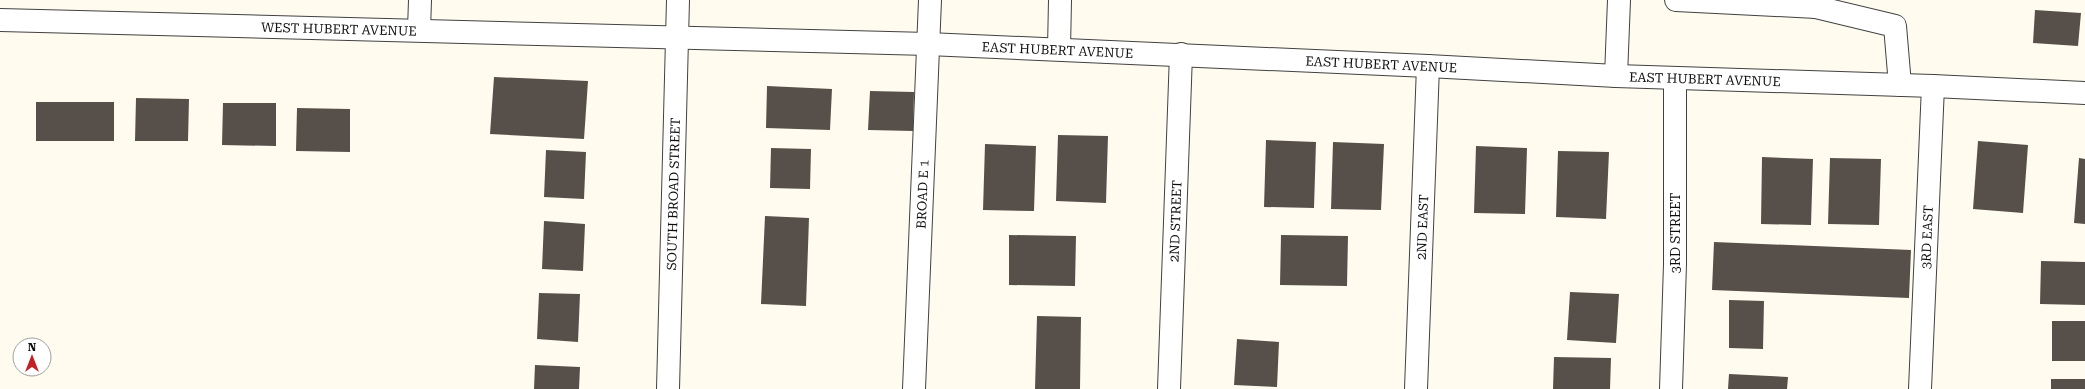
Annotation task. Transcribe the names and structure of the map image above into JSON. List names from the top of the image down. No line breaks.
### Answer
{"streets":{"street":["WEST HUBERT AVENUE","EAST HUBERT AVENUE","SOUTH BROAD STREET","BROAD E 1","2ND STREET","2ND EAST","3RD STREET","3RD EAST"]},"crossings":[["WEST HUBERT AVENUE","EAST HUBERT AVENUE"],["WEST HUBERT AVENUE","SOUTH BROAD STREET"],["EAST HUBERT AVENUE","SOUTH BROAD STREET"],["EAST HUBERT AVENUE","BROAD E 1"],["EAST HUBERT AVENUE","2ND STREET"],["EAST HUBERT AVENUE","2ND EAST"],["EAST HUBERT AVENUE","3RD STREET"],["EAST HUBERT AVENUE","3RD EAST"]],"north":"top"}
